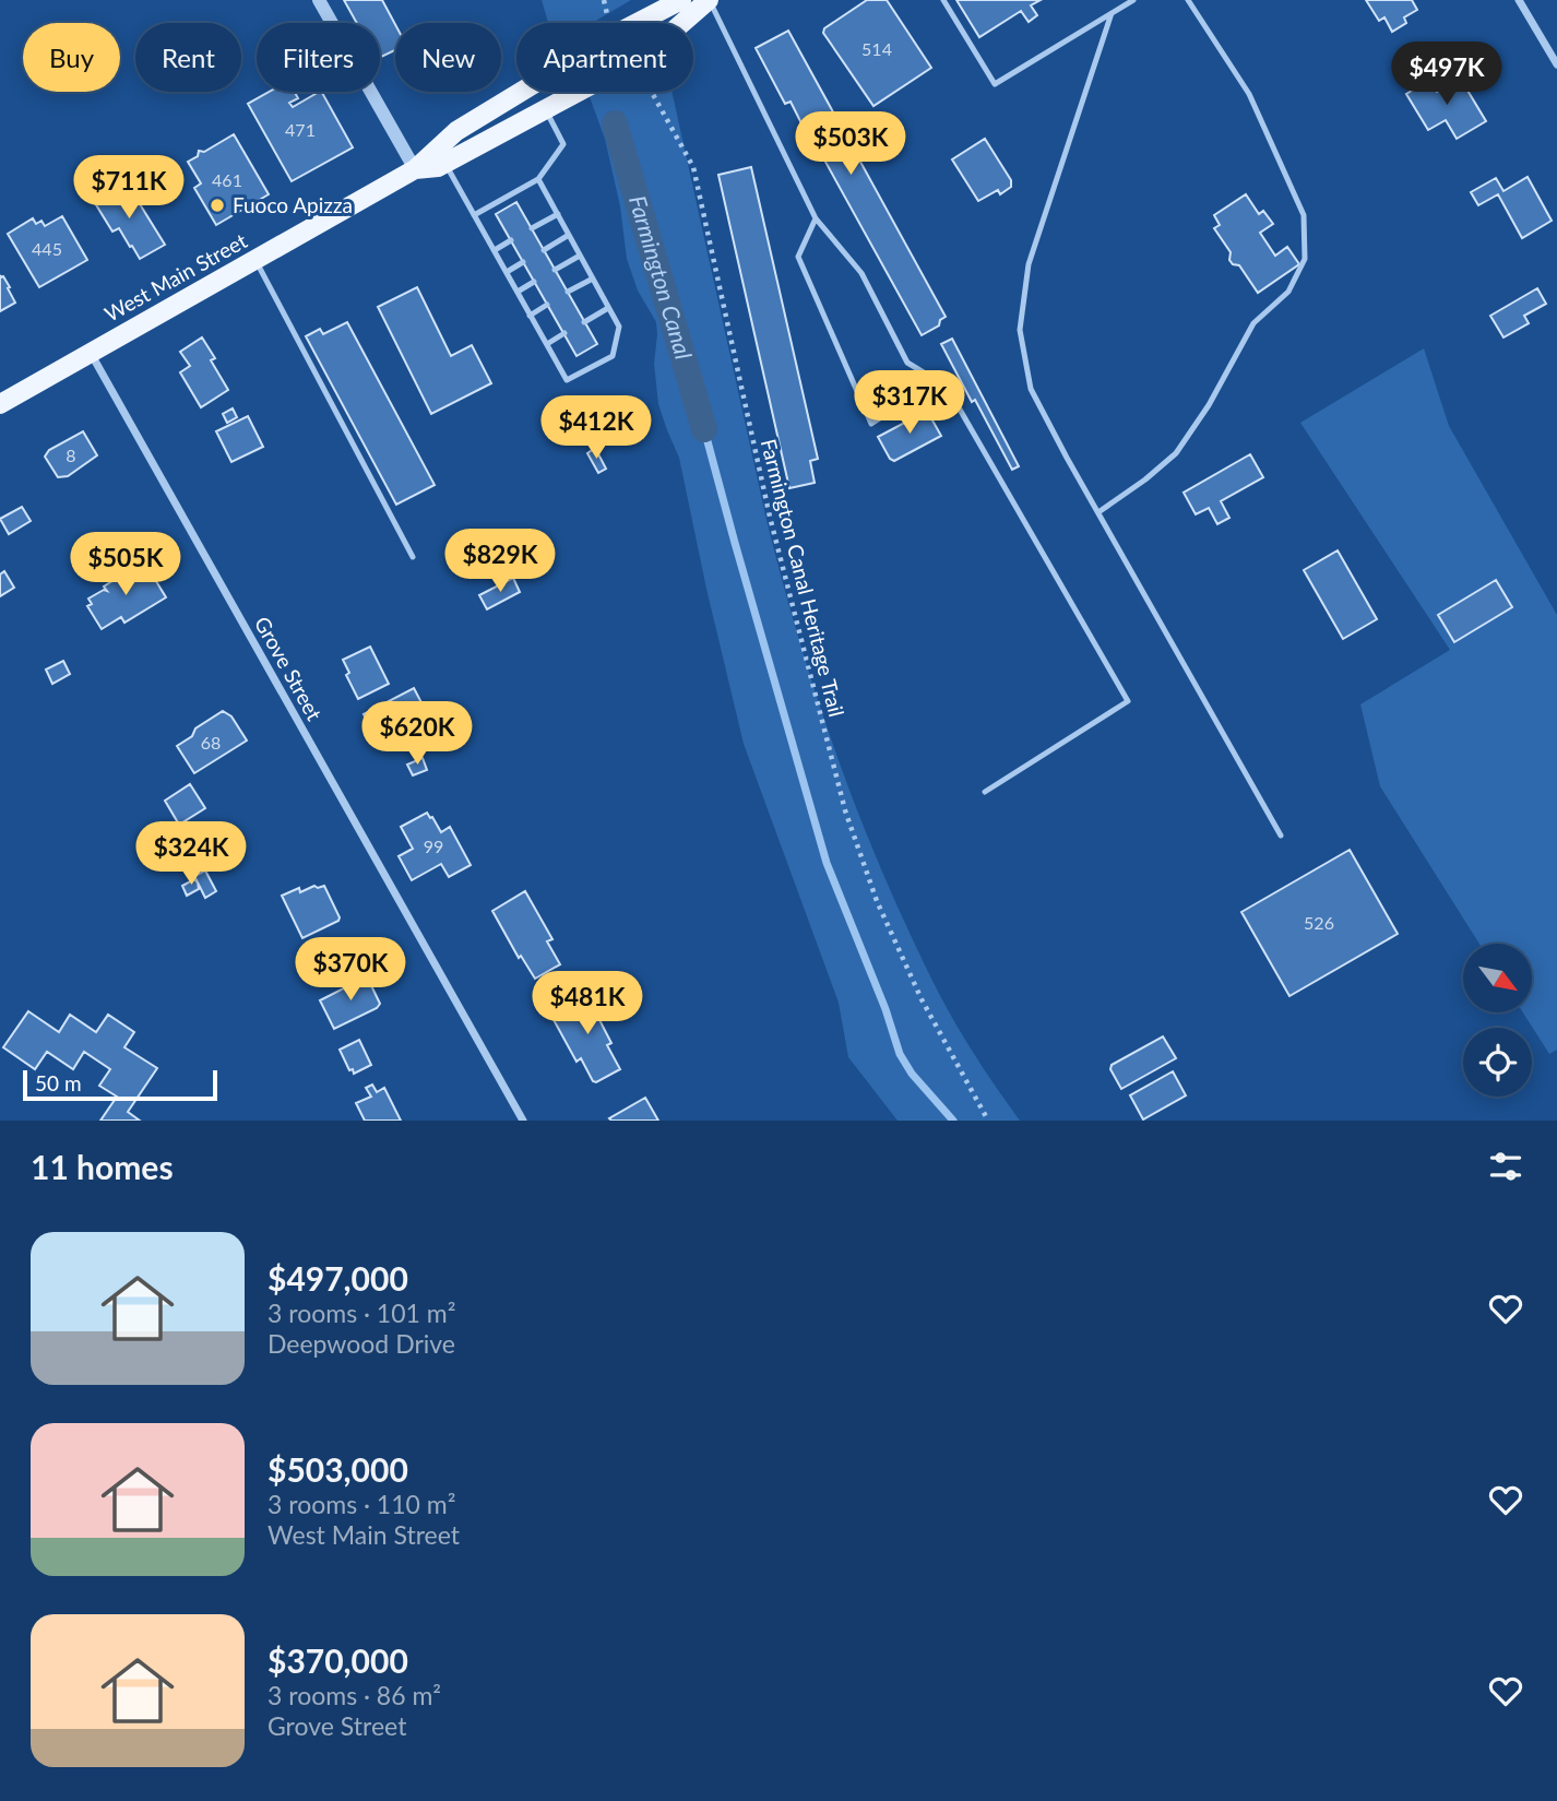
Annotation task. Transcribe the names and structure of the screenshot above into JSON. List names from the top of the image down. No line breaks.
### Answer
{"streets":{"main road":["West Main Street"],"street":["Grove Street"],"path":["Farmington Canal Heritage Trail"]},"crossings":[["West Main Street","Grove Street"]],"water":["Farmington Canal"],"places":["Fuoco Apizza"],"house_numbers":["514","471","461","445","8","68","99","526"],"scale_bar":"50 m","north":"bottom right","page":{"chip":["Buy","Rent","Filters","New","Apartment"],"price":["$497K","$503K","$711K","$317K","$412K","$829K","$505K","$620K","$324K","$370K","$481K"],"scale":"50 m","heading":"11 homes","list":[{"name":"$497,000","note":"3 rooms · 101 m² · Deepwood Drive"},{"name":"$503,000","note":"3 rooms · 110 m² · West Main Street"},{"name":"$370,000","note":"3 rooms · 86 m² · Grove Street"}]}}
